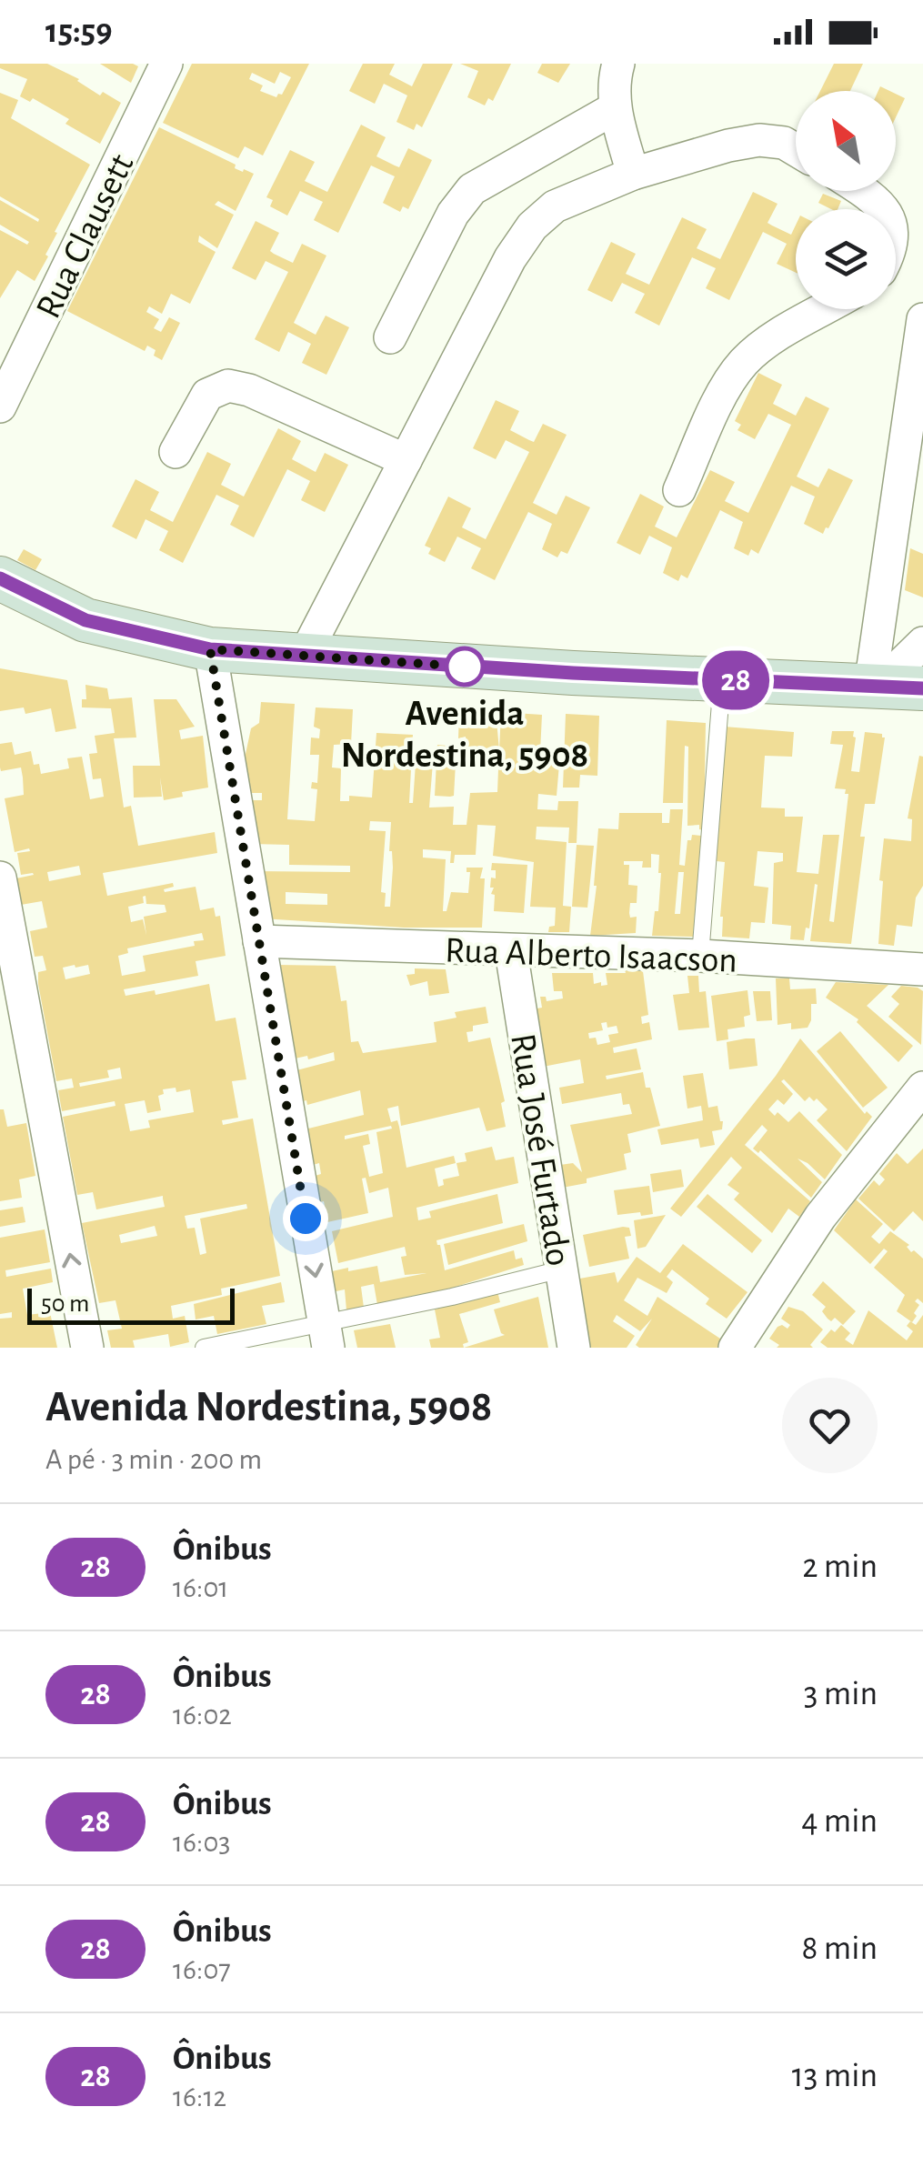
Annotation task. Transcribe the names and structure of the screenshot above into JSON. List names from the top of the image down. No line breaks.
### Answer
{"streets":{"street":["Rua Clausett","Rua Alberto Isaacson","Rua José Furtado"]},"crossings":[["Rua Alberto Isaacson","Rua José Furtado"]],"places":["Avenida Nordestina, 5908"],"lines":["bus line 28"],"scale_bar":"50 m","north":"top left","page":{"status":"15:59","on_map":"28","scale":"50 m","heading":["Avenida Nordestina, 5908","A pé · 3 min · 200 m"],"list":[{"mark":"28","name":"Ônibus","note":"16:01","value":"2 min"},{"mark":"28","name":"Ônibus","note":"16:02","value":"3 min"},{"mark":"28","name":"Ônibus","note":"16:03","value":"4 min"},{"mark":"28","name":"Ônibus","note":"16:07","value":"8 min"},{"mark":"28","name":"Ônibus","note":"16:12","value":"13 min"}]}}
